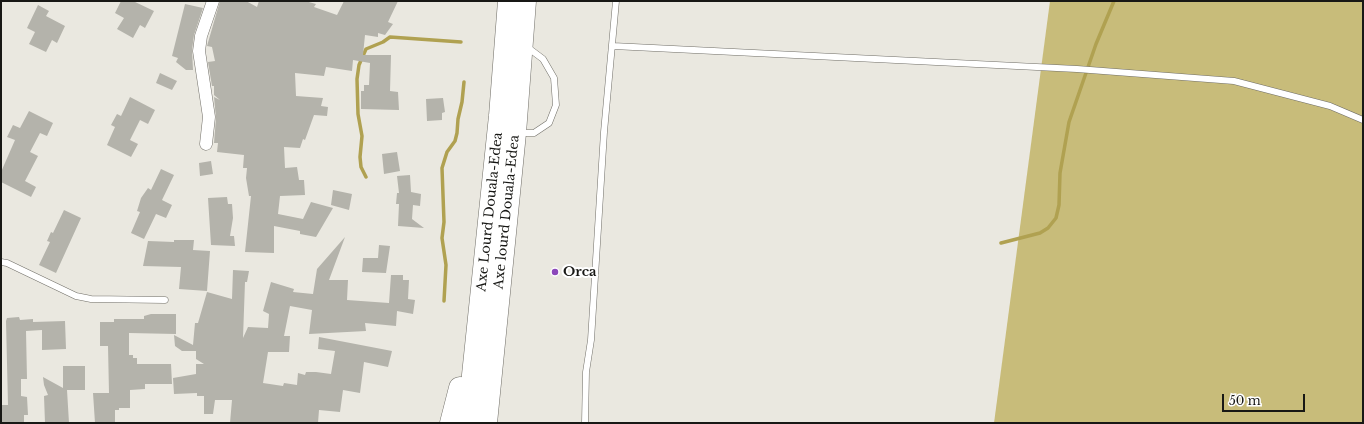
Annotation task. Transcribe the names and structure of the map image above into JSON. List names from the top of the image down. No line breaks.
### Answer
{"streets":{"highway":["Axe Lourd Douala-Edea","Axe lourd Douala-Edea"]},"places":["Orca"],"scale_bar":"50 m"}
